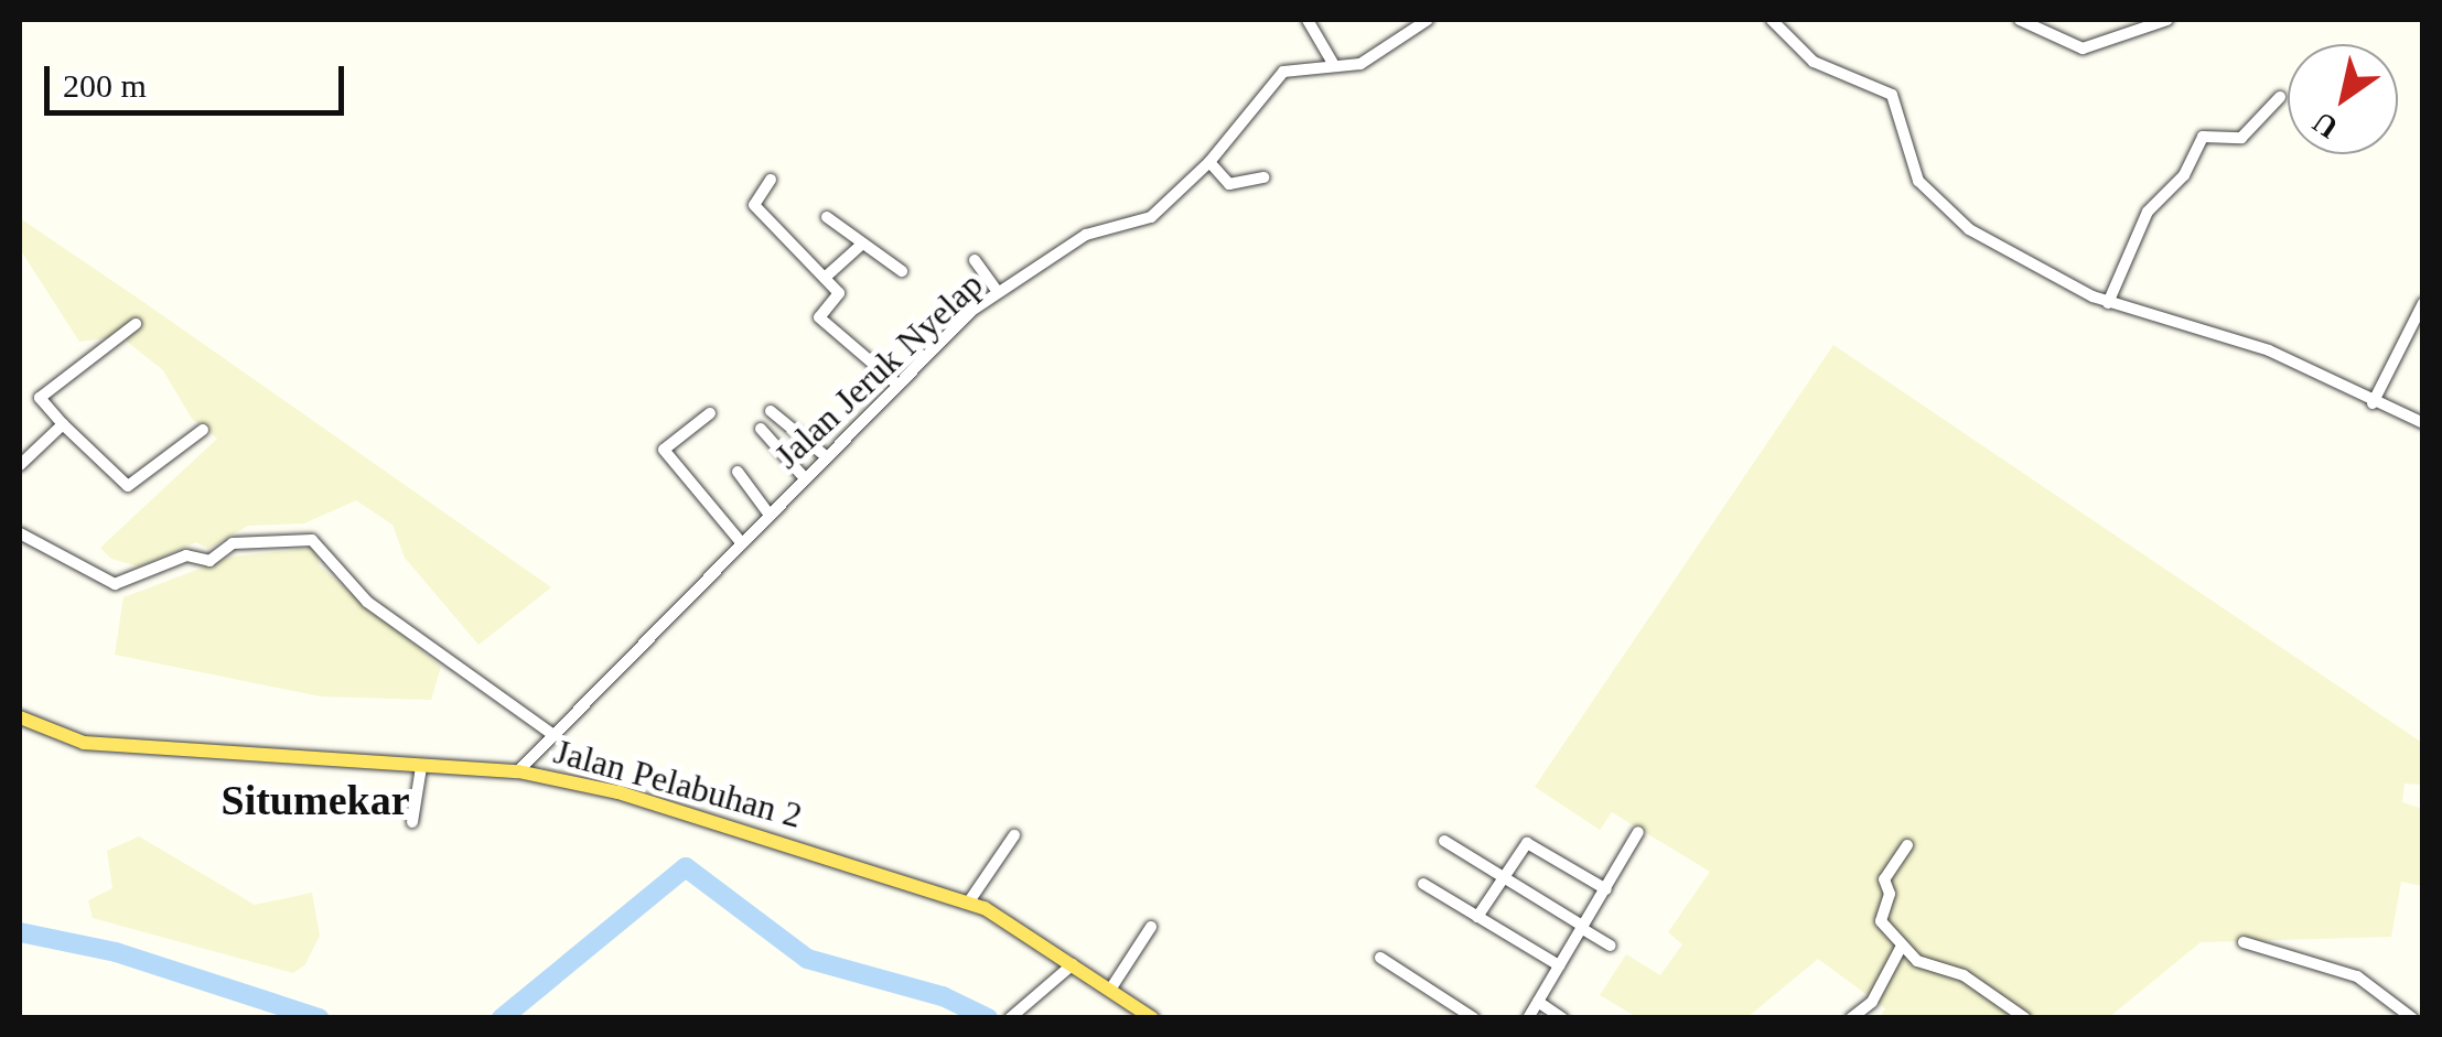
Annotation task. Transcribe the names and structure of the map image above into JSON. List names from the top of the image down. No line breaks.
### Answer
{"streets":{"main road":["Jalan Pelabuhan 2"],"street":["Jalan Jeruk Nyelap"]},"crossings":[["Jalan Jeruk Nyelap","Jalan Pelabuhan 2"]],"districts":["Situmekar"],"scale_bar":"200 m","north":"bottom left"}
